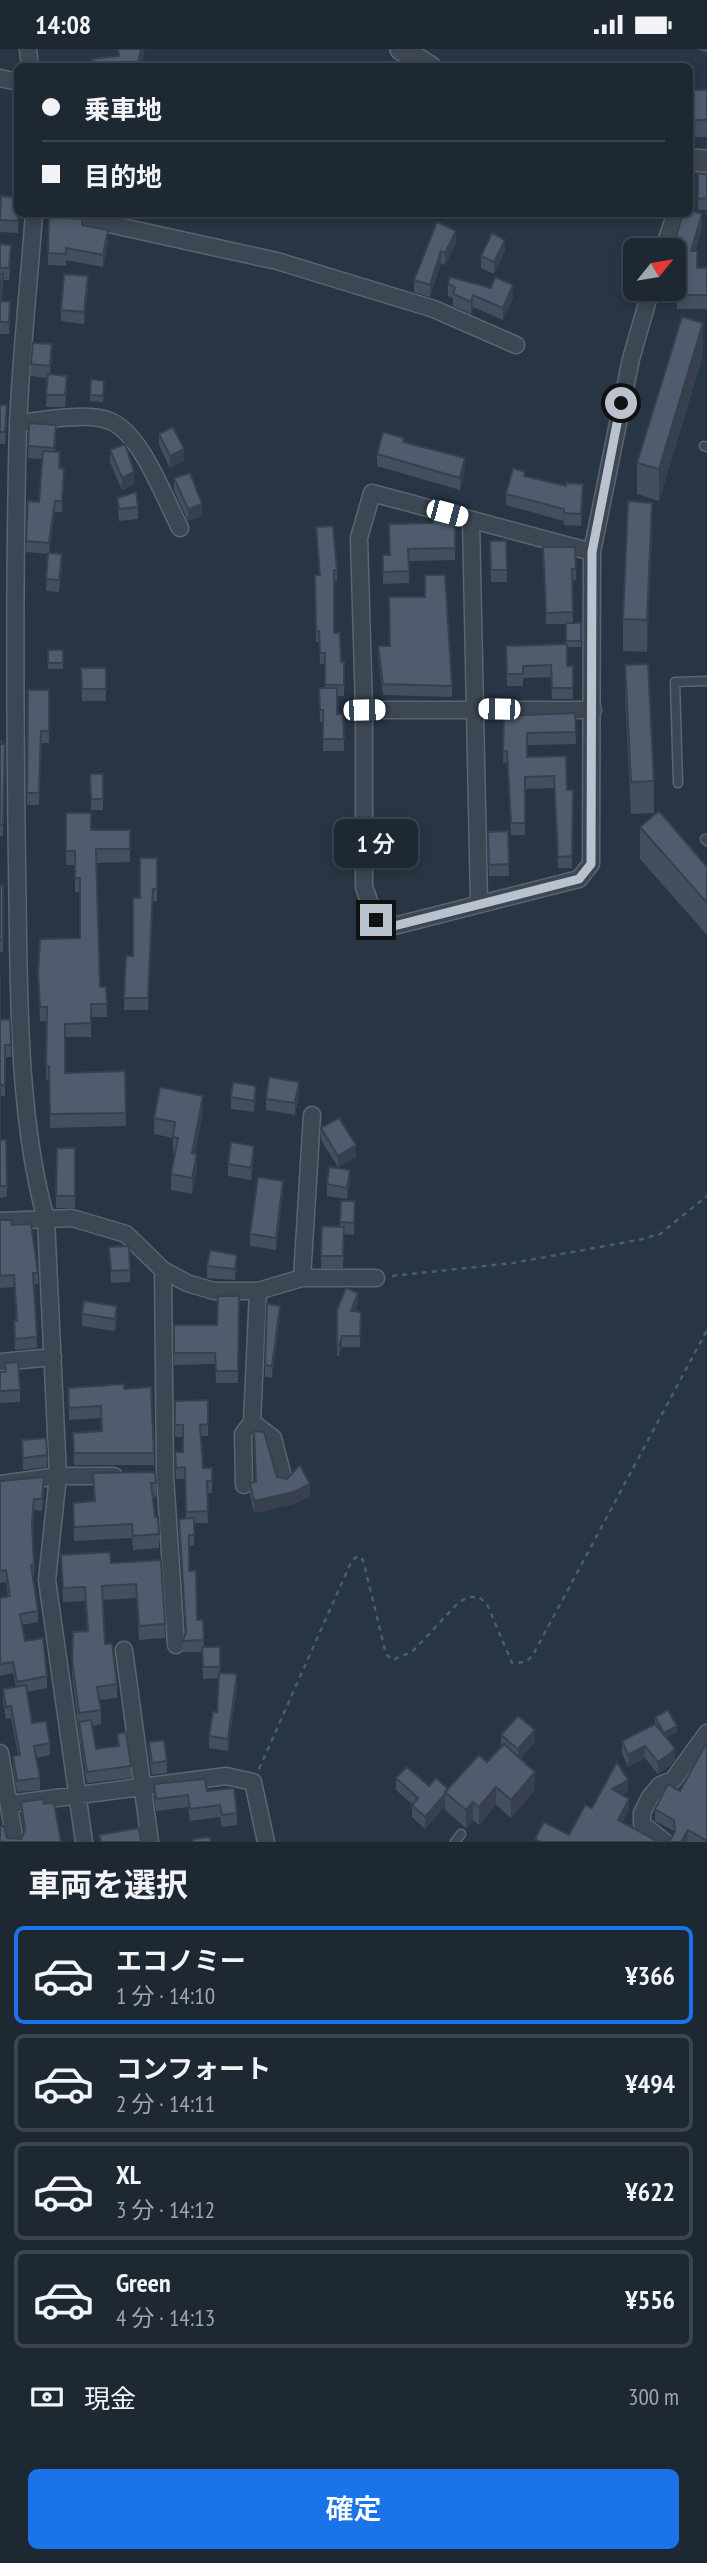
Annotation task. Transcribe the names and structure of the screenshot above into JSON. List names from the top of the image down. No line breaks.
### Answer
{"north":"top right","page":{"status":"14:08","banner":["乗車地","目的地"],"bubble":"1 分","heading":"車両を選択","list":[{"name":"エコノミー","note":"1 分 · 14:10","value":"¥366"},{"name":"コンフォート","note":"2 分 · 14:11","value":"¥494"},{"name":"XL","note":"3 分 · 14:12","value":"¥622"},{"name":"Green","note":"4 分 · 14:13","value":"¥556"}],"pay":["現金","300 m"],"buttons":"確定"}}
